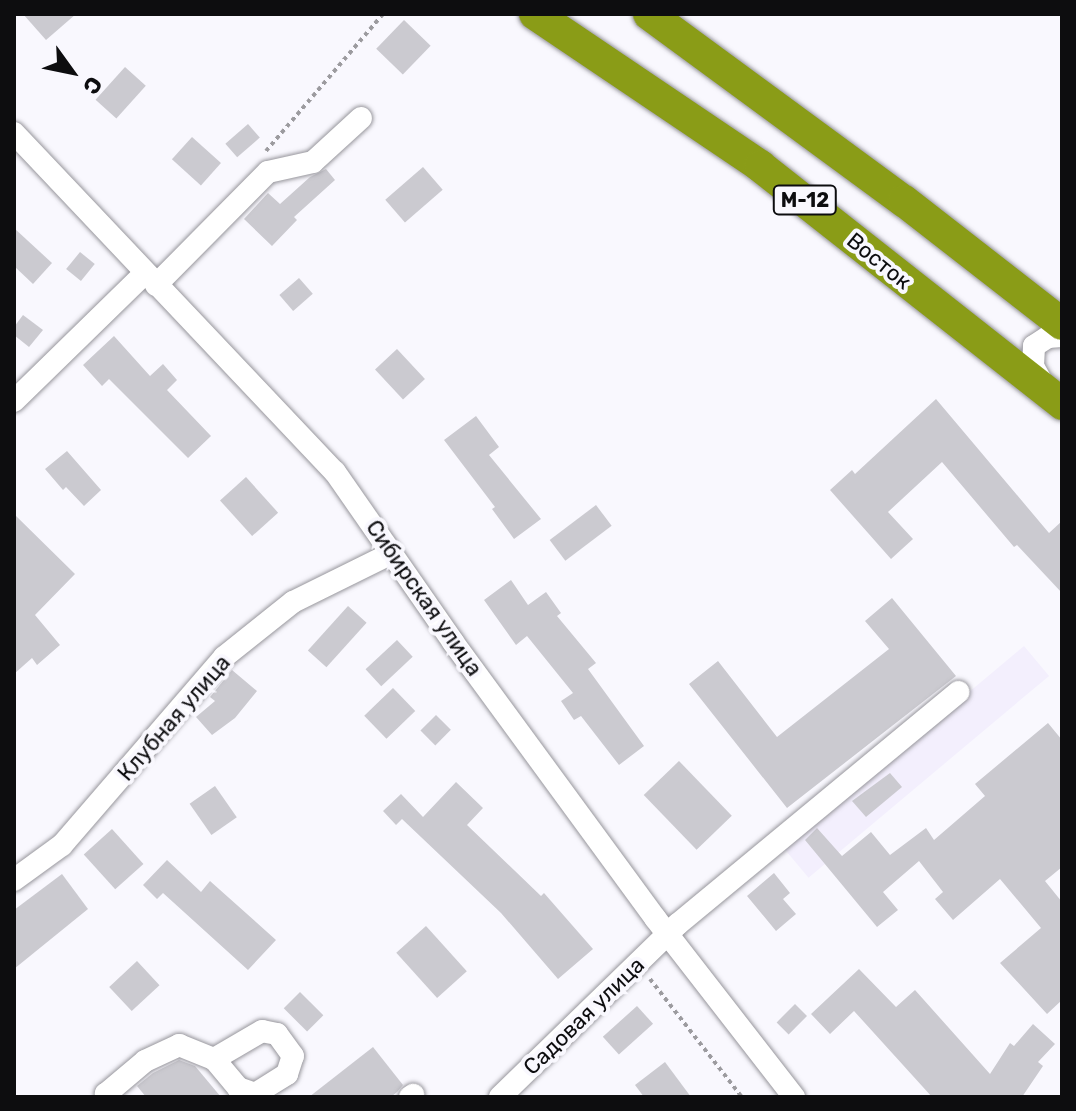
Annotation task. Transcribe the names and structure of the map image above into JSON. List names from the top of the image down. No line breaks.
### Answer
{"streets":{"highway":["М-12","Восток"],"street":["Сибирская улица","Клубная улица","Садовая улица"]},"crossings":[["Сибирская улица","Клубная улица"],["Сибирская улица","Садовая улица"]],"north":"bottom right"}
